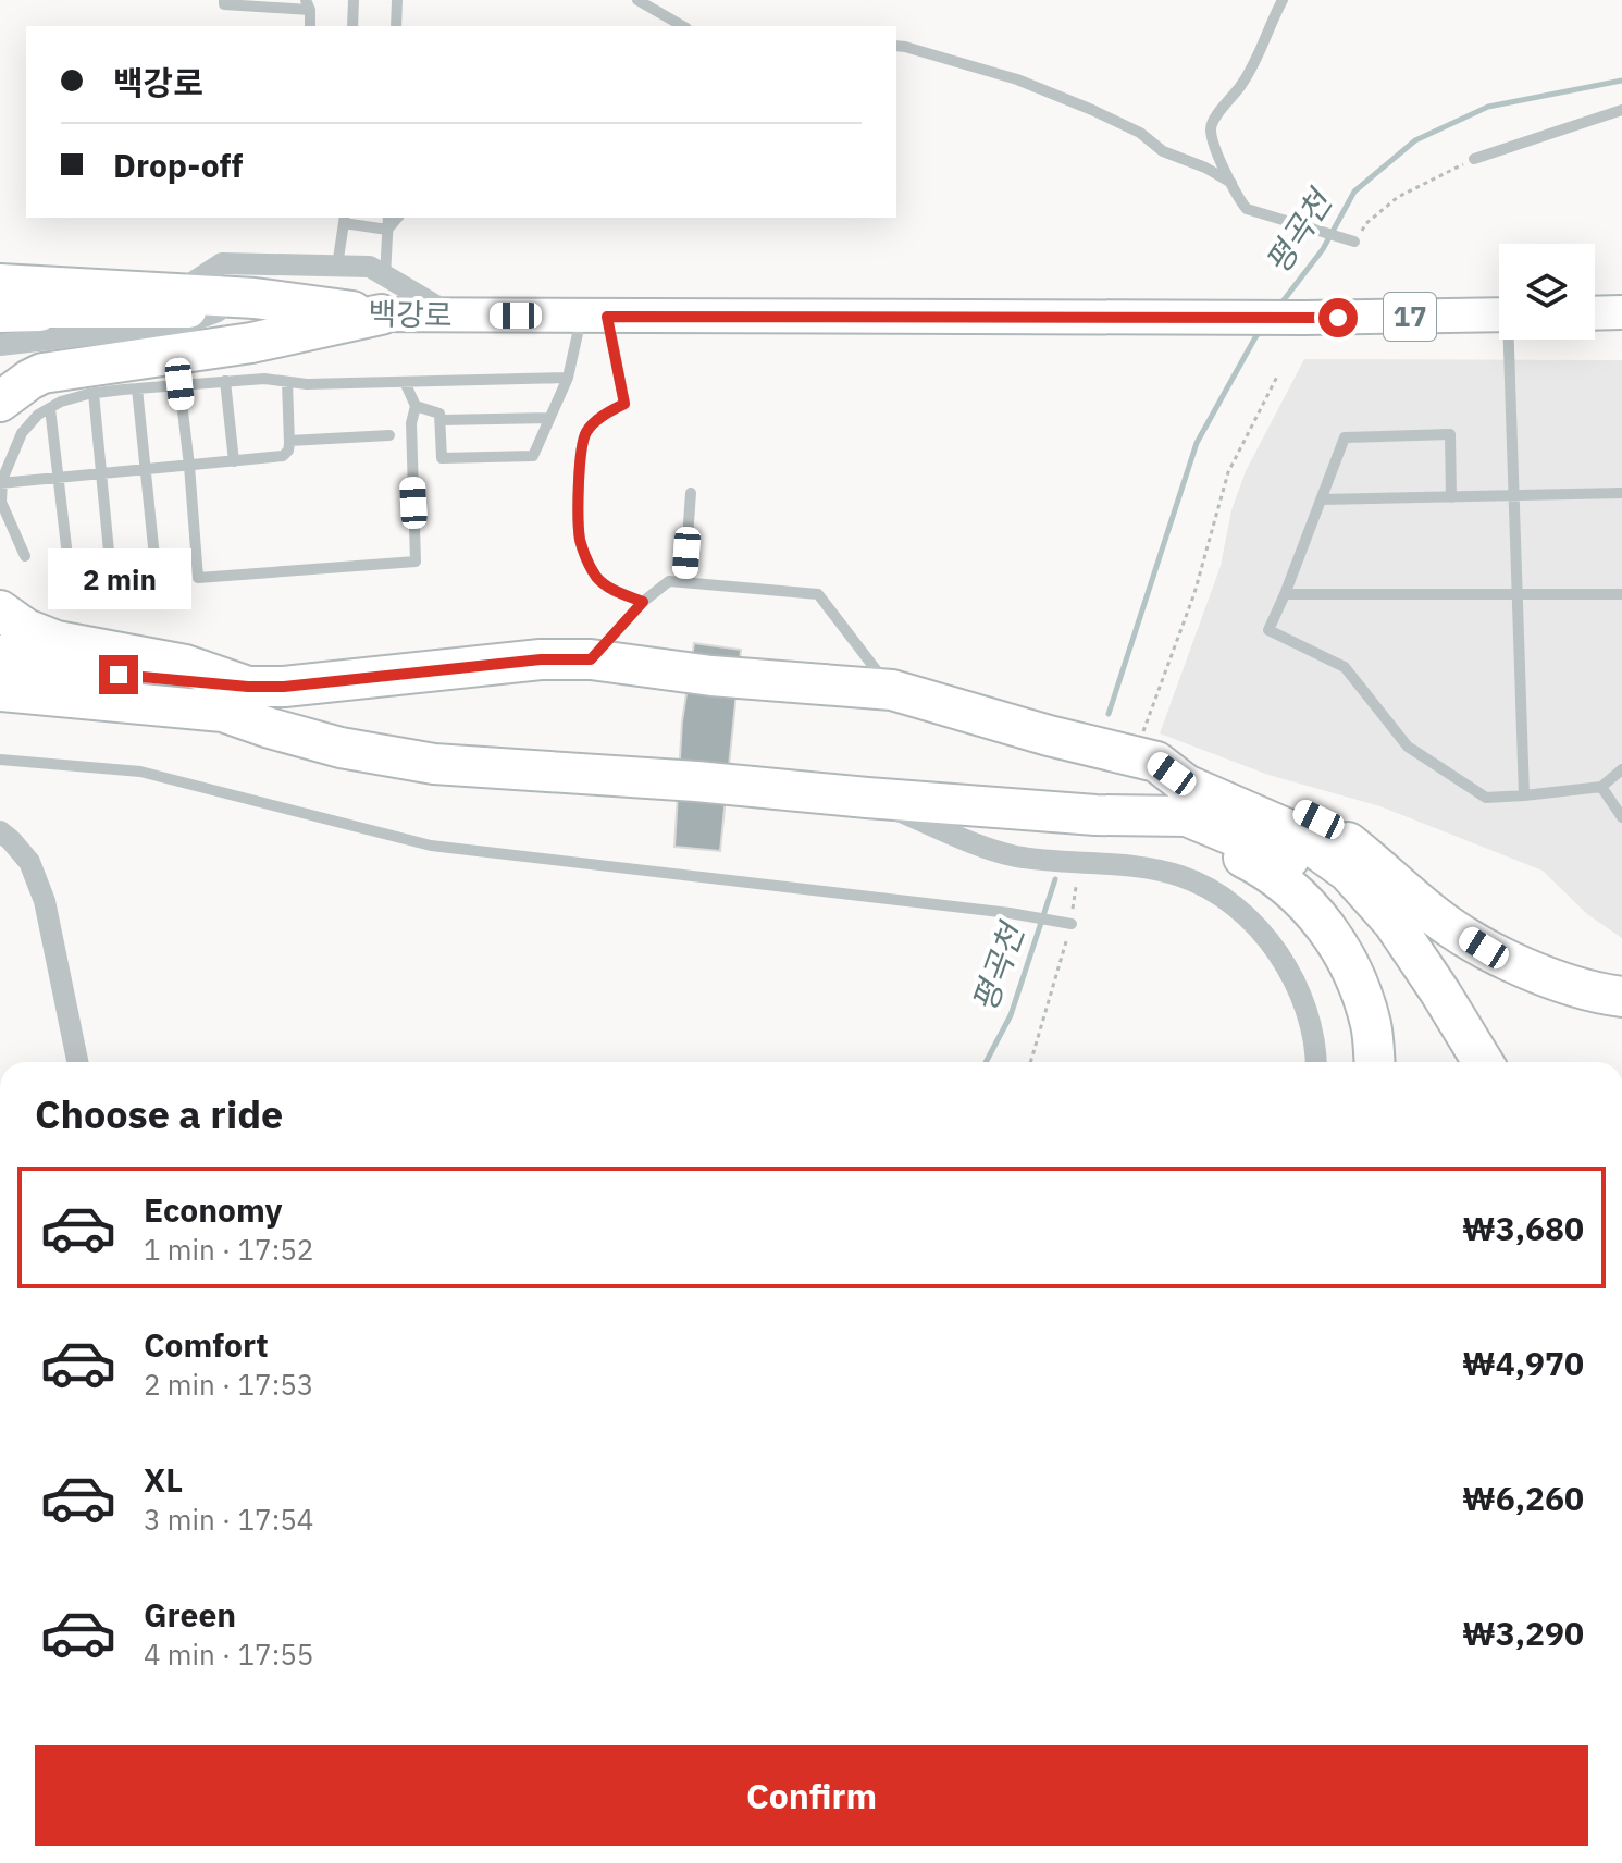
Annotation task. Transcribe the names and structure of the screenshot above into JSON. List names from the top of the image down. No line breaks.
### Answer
{"streets":{"highway":["17"],"main road":["백강로"]},"crossings":[["백강로","17"]],"water":["평곡천"],"page":{"banner":["백강로","Drop-off"],"bubble":"2 min","heading":"Choose a ride","list":[{"name":"Economy","note":"1 min · 17:52","value":"₩3,680"},{"name":"Comfort","note":"2 min · 17:53","value":"₩4,970"},{"name":"XL","note":"3 min · 17:54","value":"₩6,260"},{"name":"Green","note":"4 min · 17:55","value":"₩3,290"}],"buttons":"Confirm"}}
